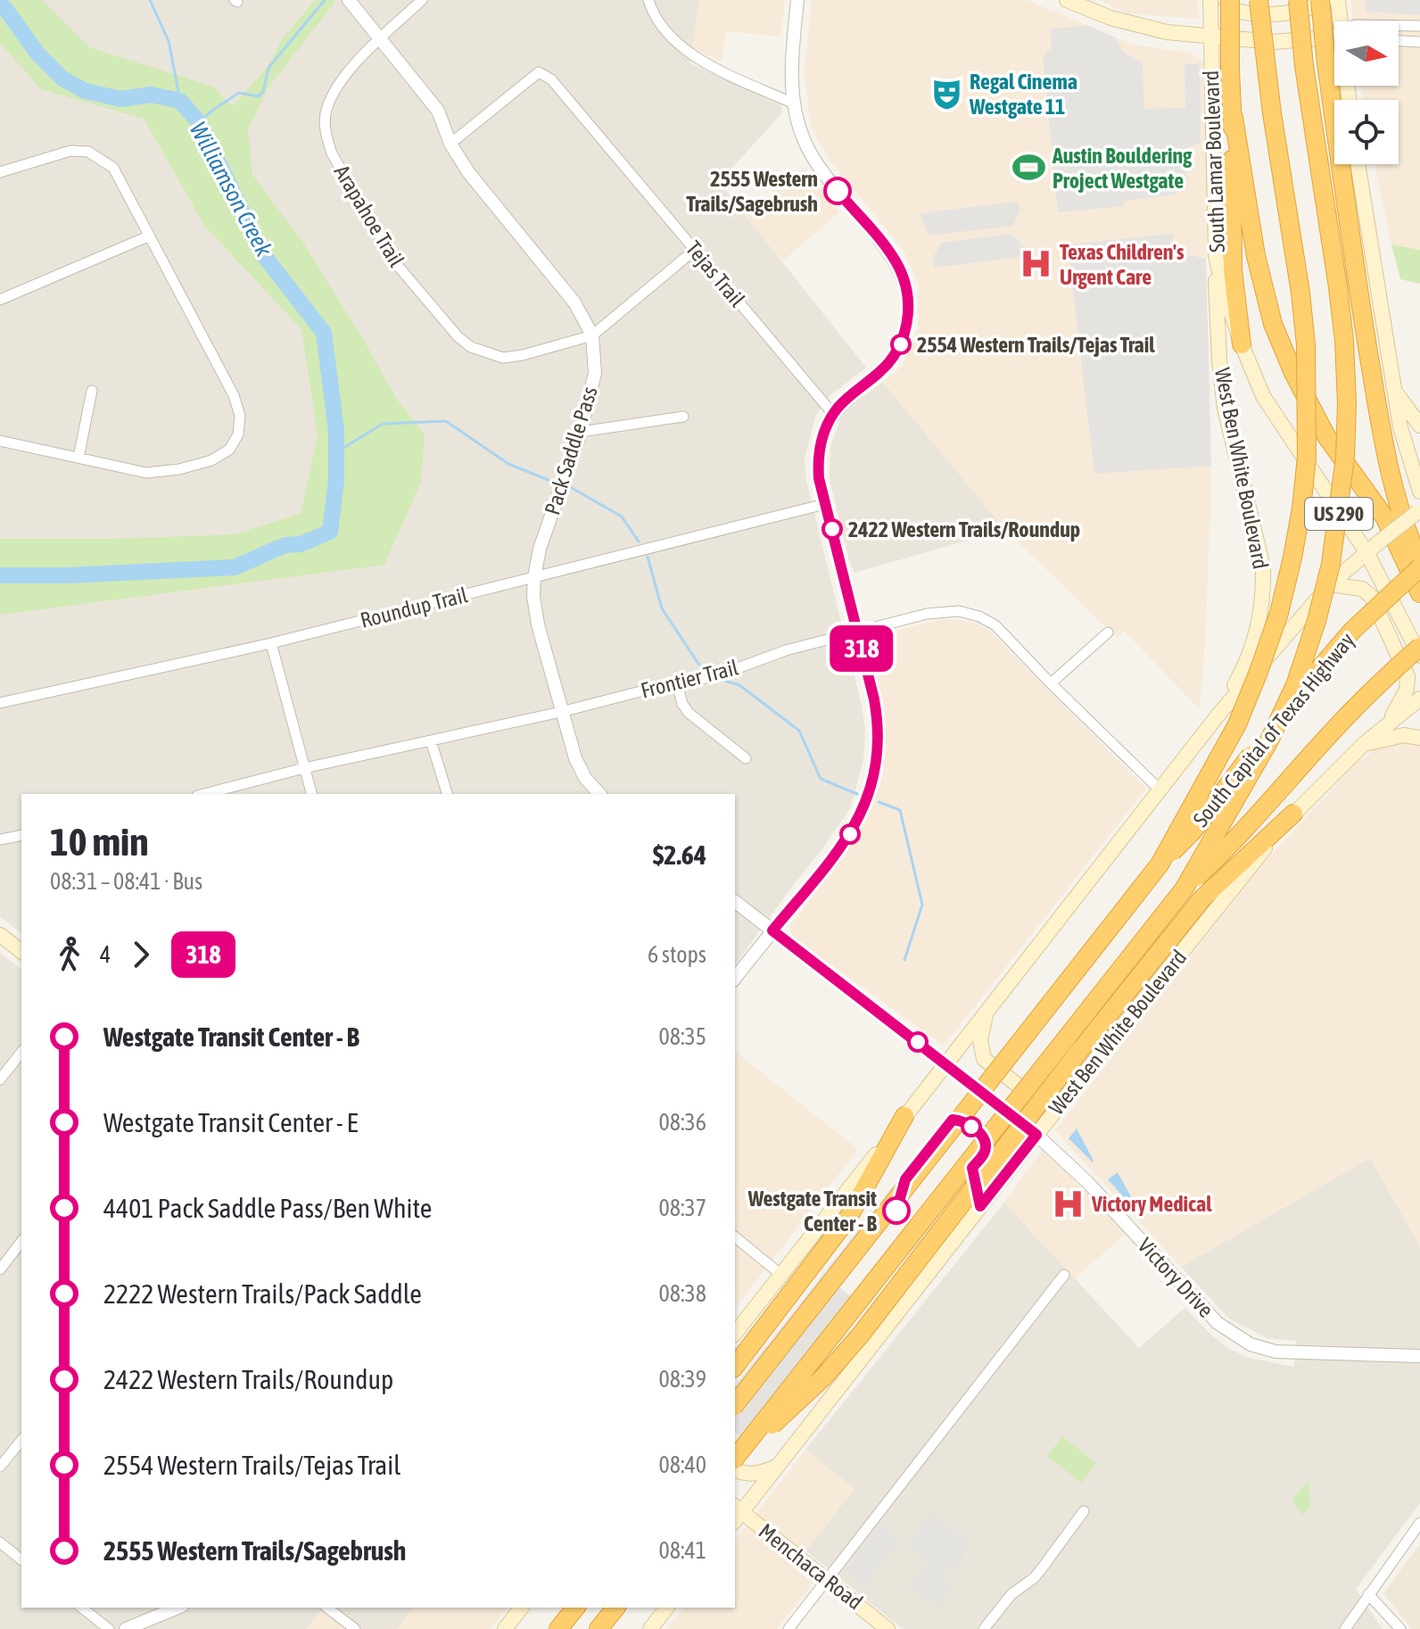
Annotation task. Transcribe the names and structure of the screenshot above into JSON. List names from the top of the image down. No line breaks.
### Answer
{"streets":{"highway":["US 290","South Capital of Texas Highway"],"main road":["South Lamar Boulevard","West Ben White Boulevard","Menchaca Road"],"street":["Arapahoe Trail","Tejas Trail","Pack Saddle Pass","Roundup Trail","Frontier Trail","Victory Drive"]},"crossings":[["South Lamar Boulevard","West Ben White Boulevard"],["Arapahoe Trail","Pack Saddle Pass"],["Tejas Trail","Pack Saddle Pass"],["Pack Saddle Pass","Roundup Trail"],["Pack Saddle Pass","Frontier Trail"],["West Ben White Boulevard","Frontier Trail"],["West Ben White Boulevard","Victory Drive"],["West Ben White Boulevard","Menchaca Road"],["US 290","South Capital of Texas Highway"]],"water":["Williamson Creek"],"places":{"theatre":["Regal Cinema Westgate 11"],"sports":["Austin Bouldering Project Westgate"],"other":["2555 Western Trails/Sagebrush","2554 Western Trails/Tejas Trail","2422 Western Trails/Roundup","Westgate Transit Center - B"],"hospital":["Texas Children's Urgent Care","Victory Medical"]},"lines":["bus line 318"],"north":"right","page":{"on_map":"318","heading":["10 min","08:31 – 08:41 · Bus","$2.64"],"legs":["4","318","6 stops"],"list":[{"name":"Westgate Transit Center - B","value":"08:35"},{"name":"Westgate Transit Center - E","value":"08:36"},{"name":"4401 Pack Saddle Pass/Ben White","value":"08:37"},{"name":"2222 Western Trails/Pack Saddle","value":"08:38"},{"name":"2422 Western Trails/Roundup","value":"08:39"},{"name":"2554 Western Trails/Tejas Trail","value":"08:40"},{"name":"2555 Western Trails/Sagebrush","value":"08:41"}]}}
